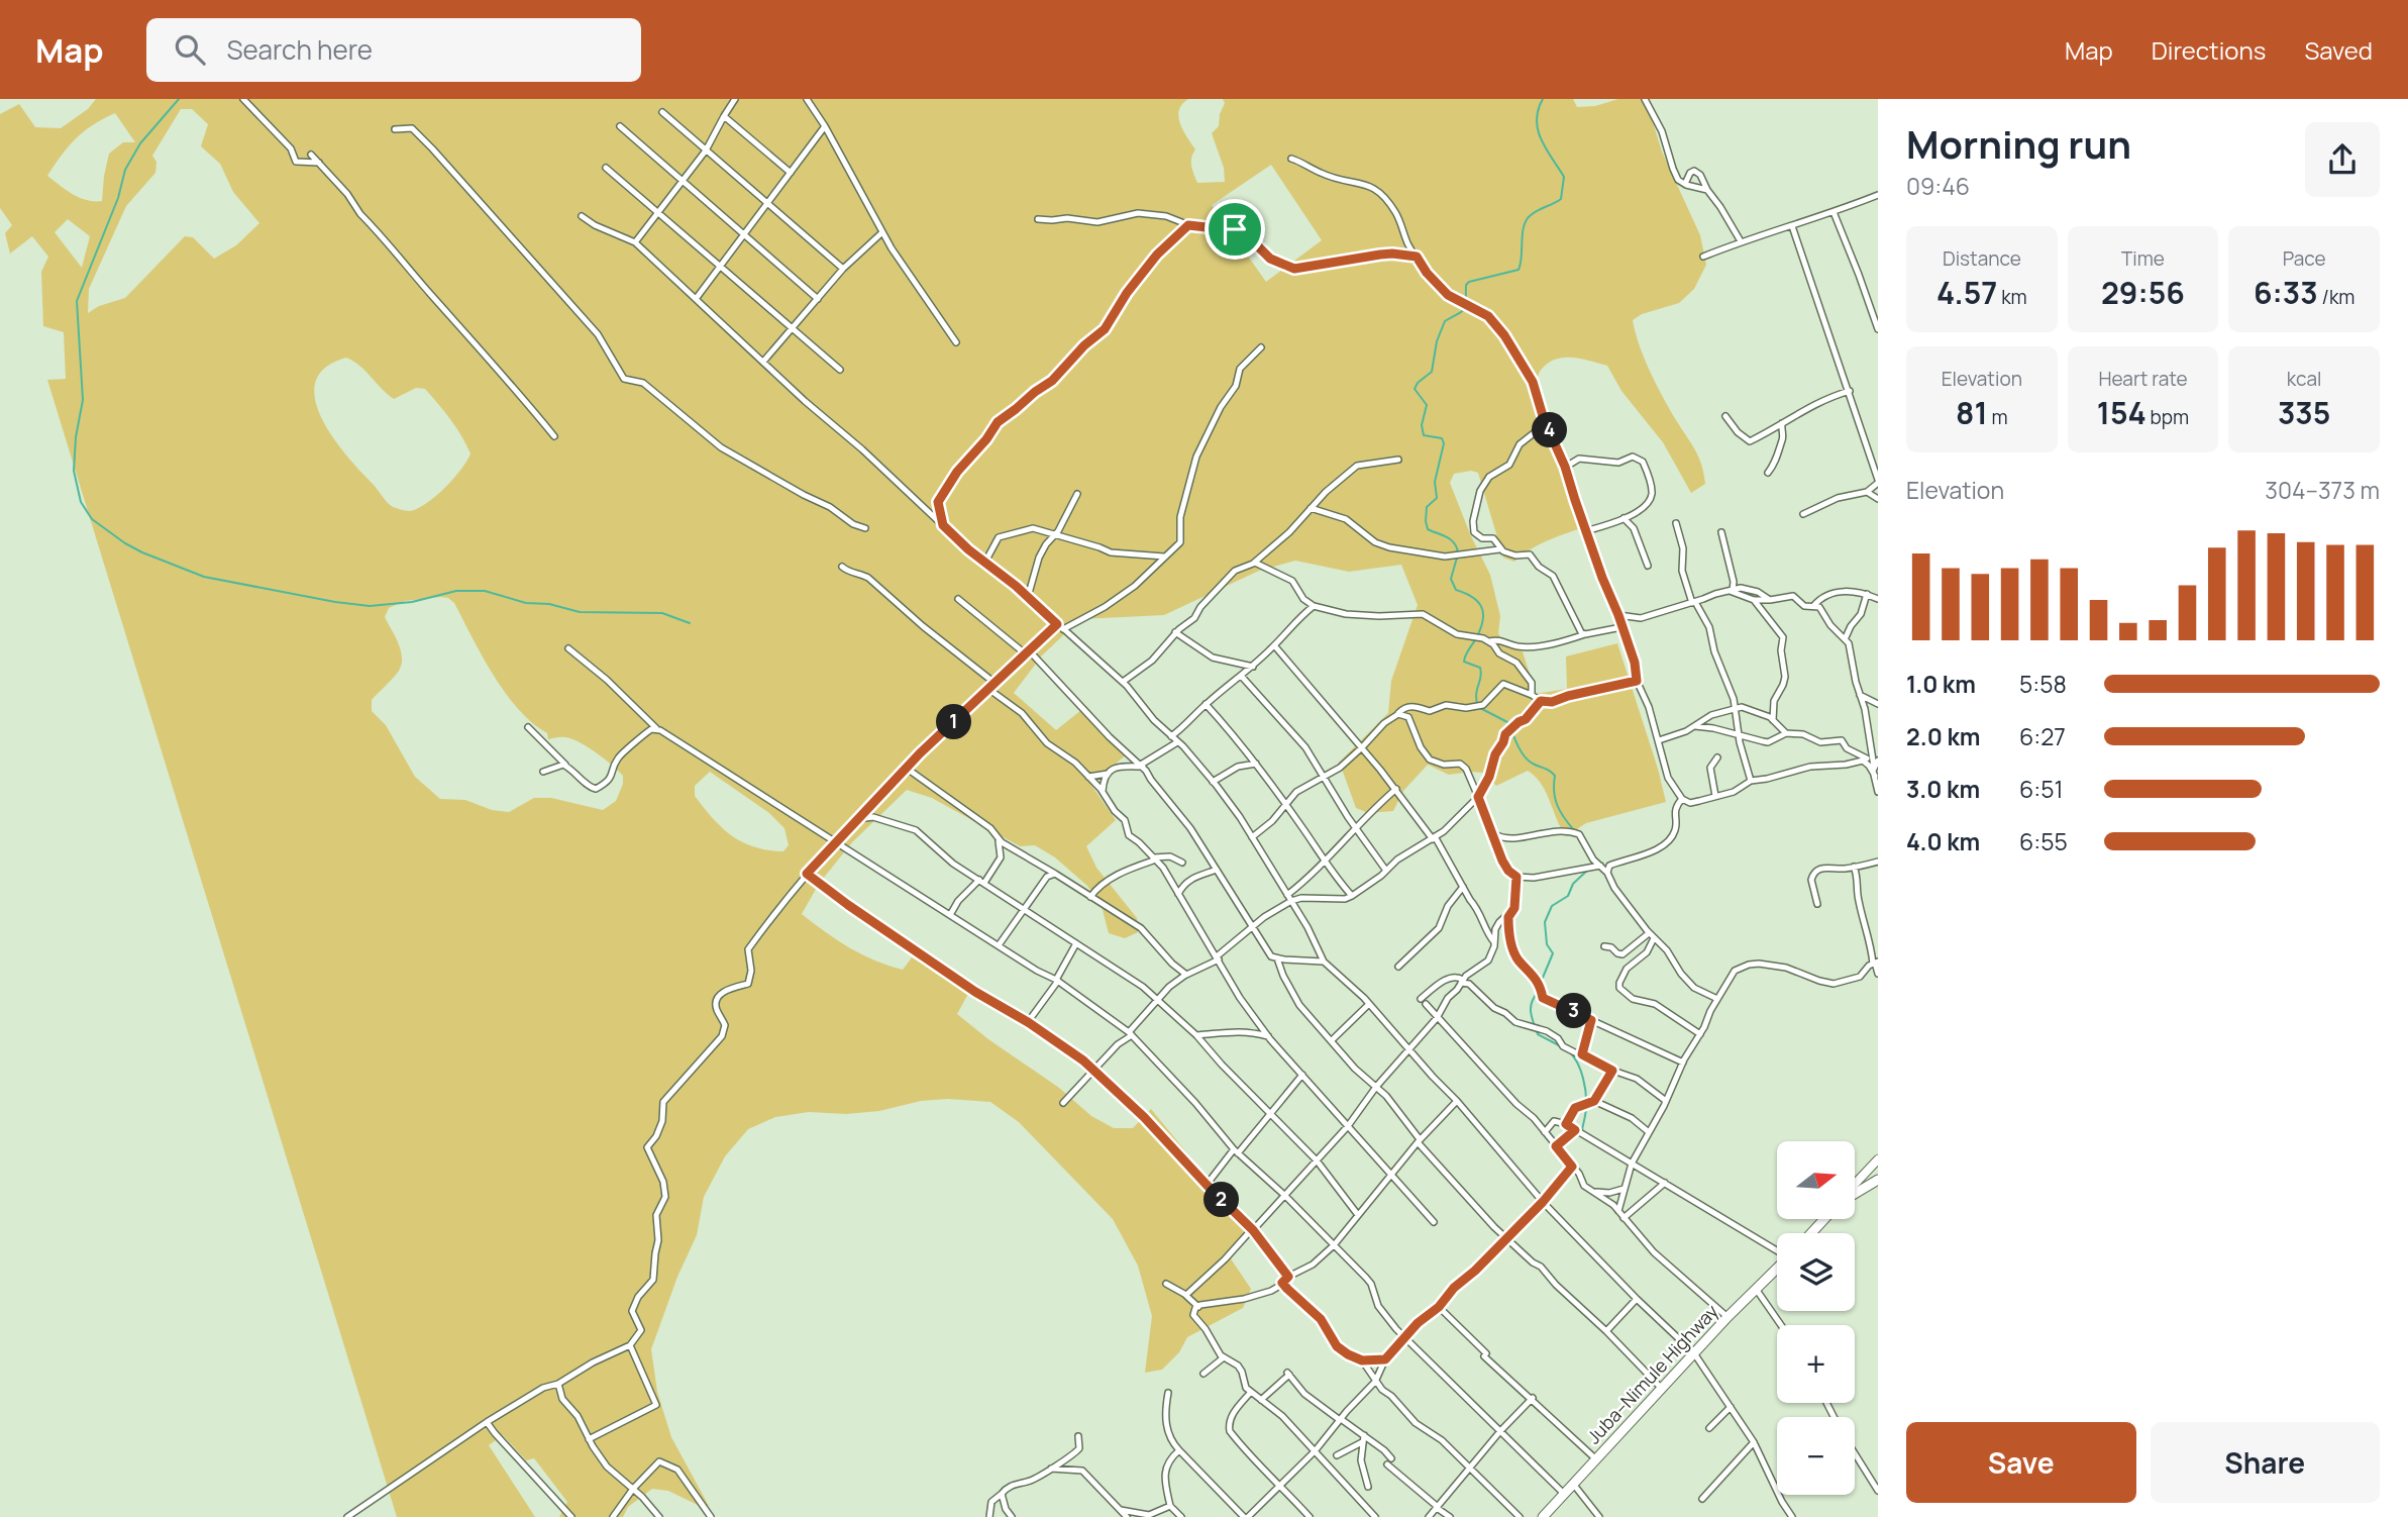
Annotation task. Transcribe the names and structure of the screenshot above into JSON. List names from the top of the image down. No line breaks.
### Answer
{"streets":{"main road":["Juba–Nimule Highway"]},"north":"right","page":{"header":"Map","search":"Search here","nav":["Map","Directions","Saved"],"heading":["Morning run","09:46"],"stats":[["Distance","4.57 km"],["Time","29:56"],["Pace","6:33 /km"],["Elevation","81 m"],["Heart rate","154 bpm"],["kcal","335"]],"pins":["4","1","3","2"],"chart":["Elevation","304–373 m"],"list":[{"name":"1.0 km","note":"5:58"},{"name":"2.0 km","note":"6:27"},{"name":"3.0 km","note":"6:51"},{"name":"4.0 km","note":"6:55"}],"map_buttons":["+","−"],"buttons":["Save","Share"]}}
